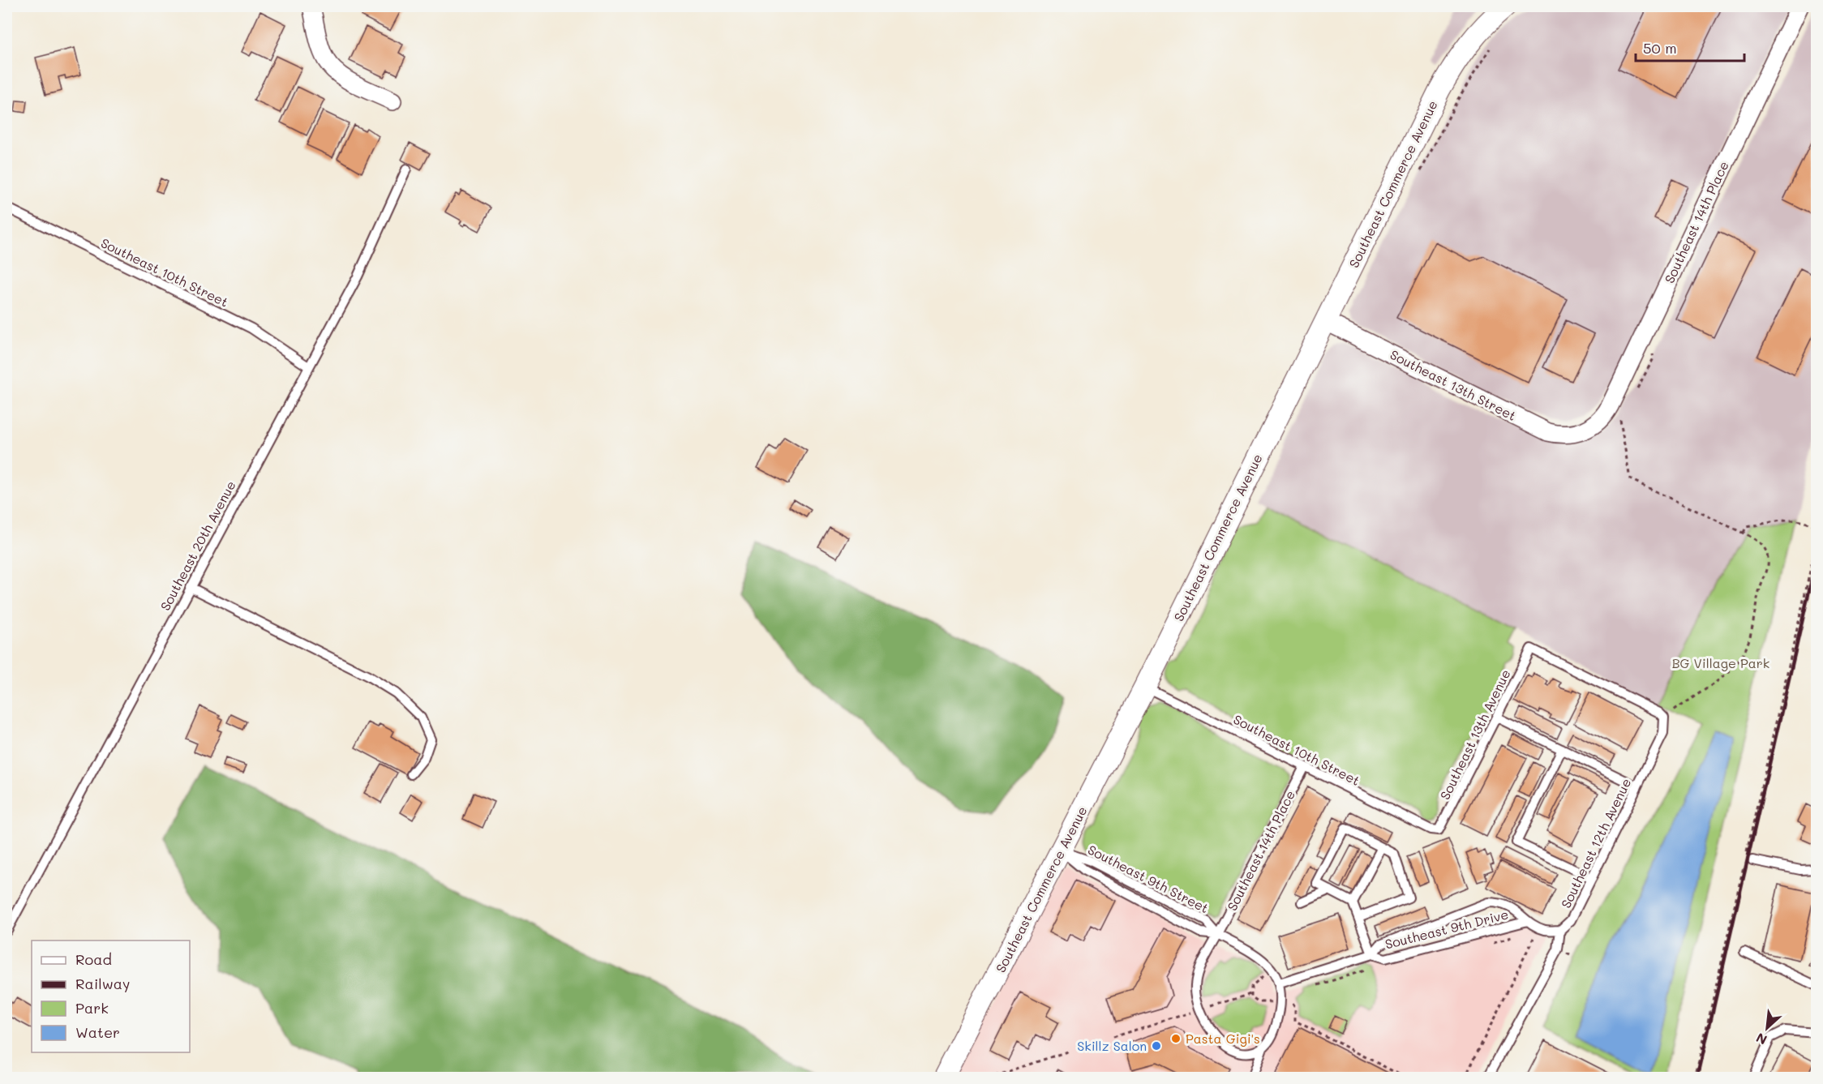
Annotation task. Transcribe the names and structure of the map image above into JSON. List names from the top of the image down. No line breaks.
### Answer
{"streets":{"street":["Southeast Commerce Avenue","Southeast 14th Place","Southeast 13th Street"],"lane":["Southeast 10th Street","Southeast 20th Avenue","Southeast 13th Avenue","Southeast 12th Avenue","Southeast 9th Street","Southeast 9th Drive"]},"crossings":[["Southeast Commerce Avenue","Southeast 10th Street"],["Southeast Commerce Avenue","Southeast 13th Street"],["Southeast Commerce Avenue","Southeast 9th Street"],["Southeast 14th Place","Southeast 10th Street"],["Southeast 14th Place","Southeast 13th Street"],["Southeast 14th Place","Southeast 9th Street"],["Southeast 14th Place","Southeast 9th Drive"],["Southeast 10th Street","Southeast 20th Avenue"],["Southeast 10th Street","Southeast 13th Avenue"],["Southeast 13th Avenue","Southeast 12th Avenue"],["Southeast 12th Avenue","Southeast 9th Drive"],["Southeast 9th Street","Southeast 9th Drive"]],"parks":["BG Village Park"],"places":["Pasta Gigi's","Skillz Salon"],"legend":["Road","Railway","Park","Water"],"scale_bar":"50 m","north":"bottom left"}
